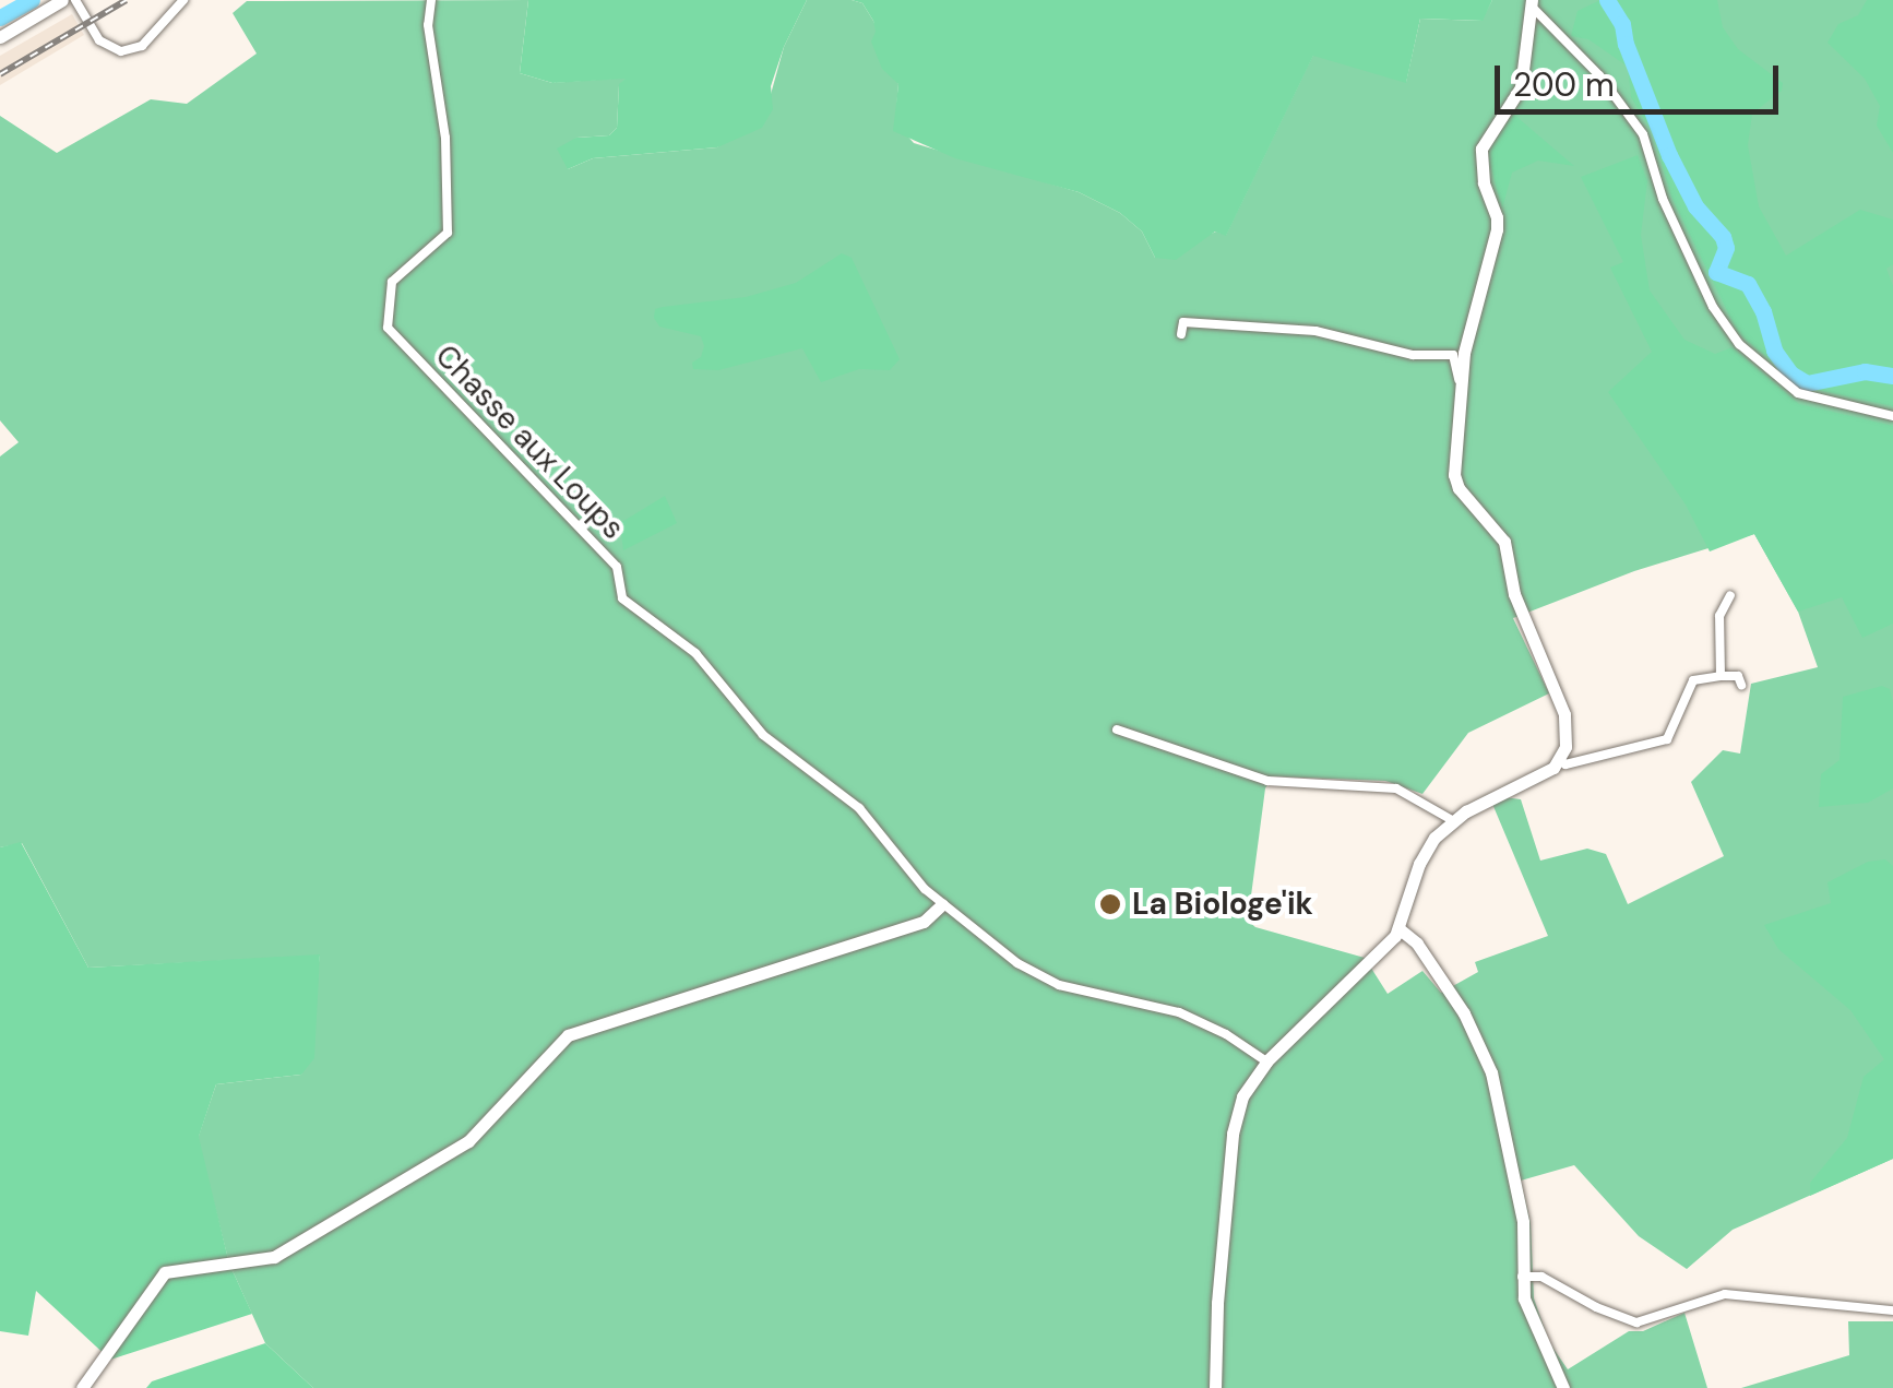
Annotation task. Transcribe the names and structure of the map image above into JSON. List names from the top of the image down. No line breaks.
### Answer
{"streets":{"street":["Chasse aux Loups"]},"places":["La Biologe'ik"],"scale_bar":"200 m"}
